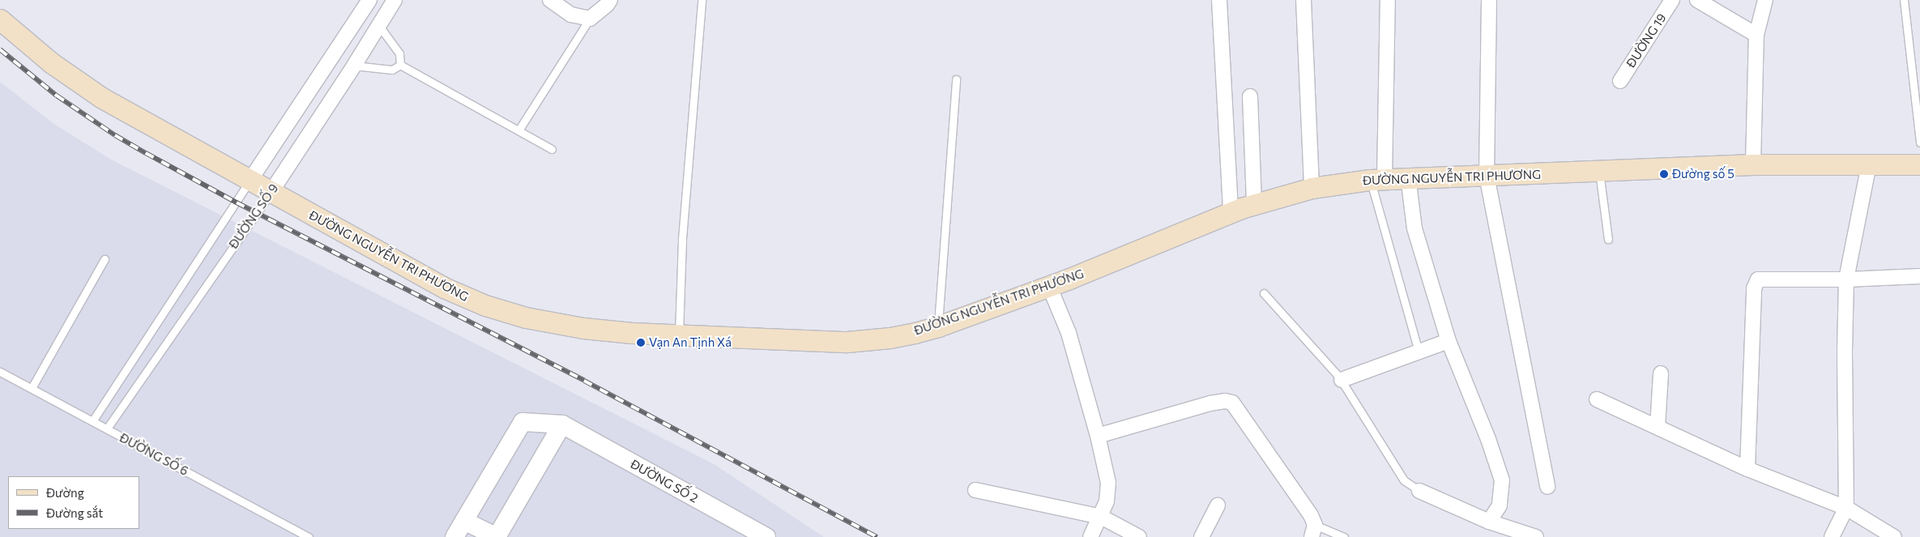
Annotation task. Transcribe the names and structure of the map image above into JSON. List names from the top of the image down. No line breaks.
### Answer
{"streets":{"main road":["ĐƯỜNG NGUYỄN TRI PHƯƠNG"],"street":["ĐƯỜNG 19","ĐƯỜNG SỐ 9","ĐƯỜNG SỐ 2"],"lane":["ĐƯỜNG SỐ 6"]},"crossings":[["ĐƯỜNG NGUYỄN TRI PHƯƠNG","ĐƯỜNG SỐ 9"],["ĐƯỜNG SỐ 9","ĐƯỜNG SỐ 6"]],"places":["Đường số 5","Vạn An Tịnh Xá"],"legend":["Đường","Đường sắt"]}
